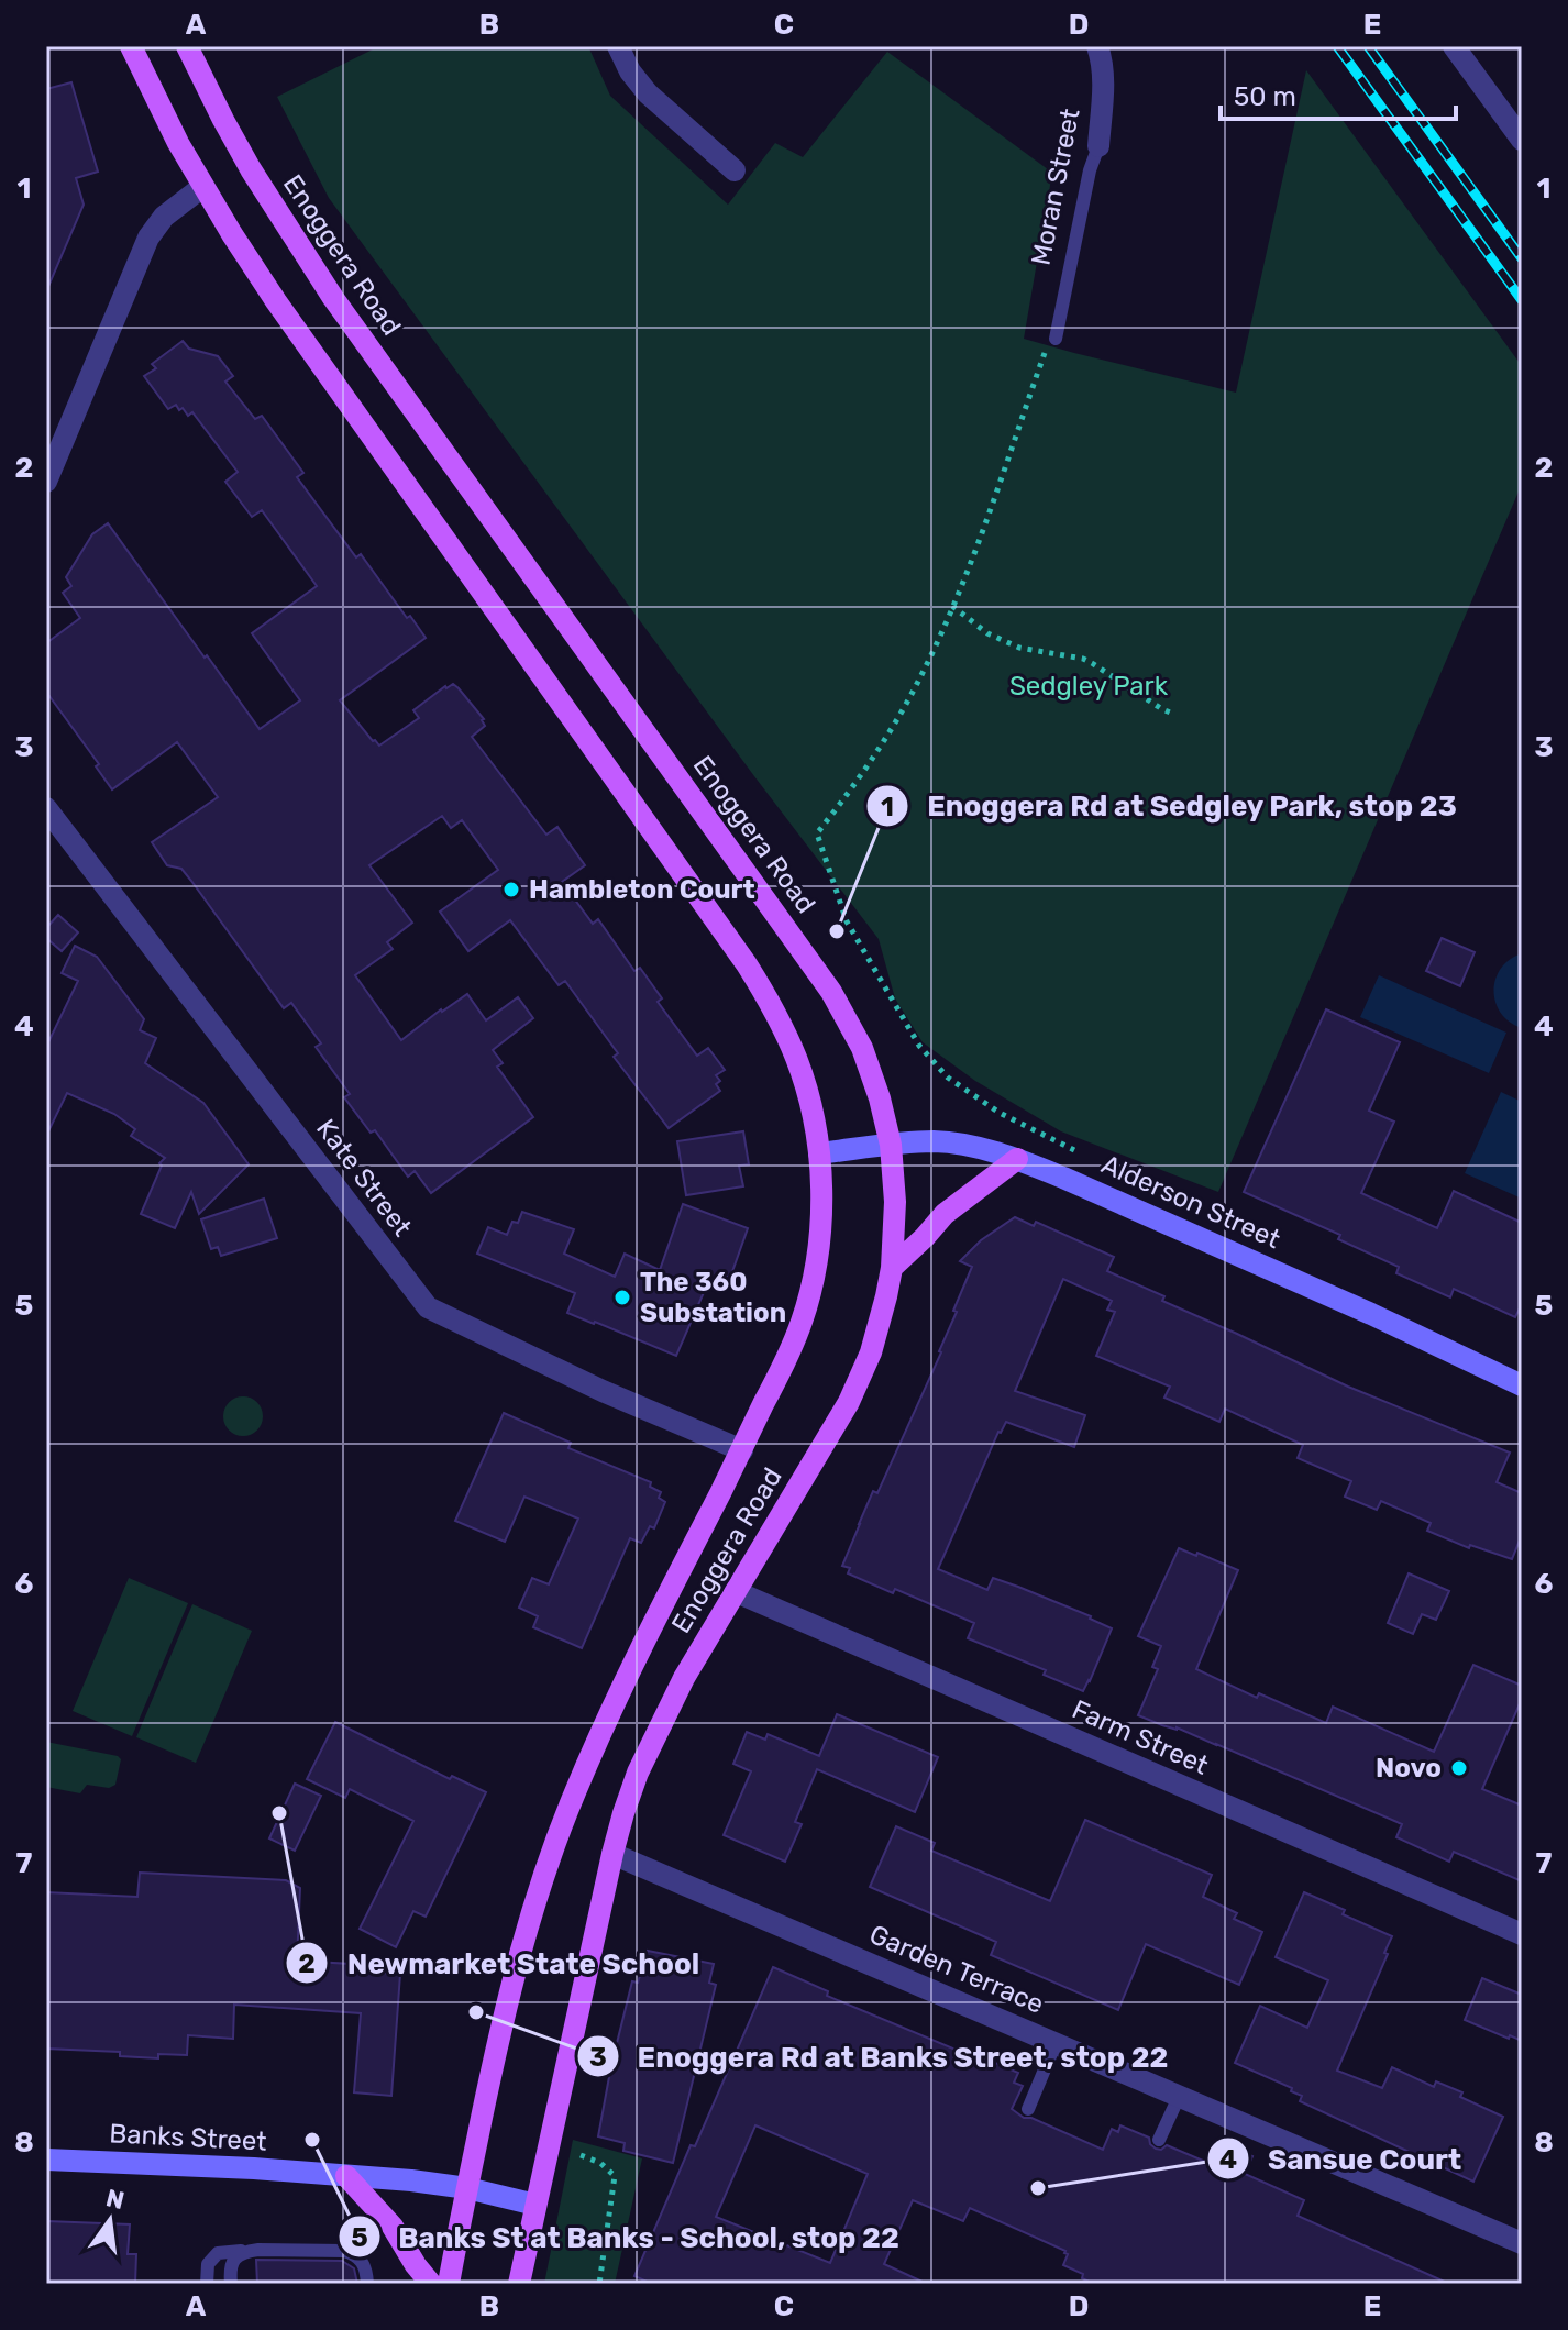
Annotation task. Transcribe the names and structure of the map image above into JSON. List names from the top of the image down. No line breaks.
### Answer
{"streets":{"main road":["Enoggera Road"],"street":["Moran Street","Kate Street","Alderson Street","Farm Street","Garden Terrace","Banks Street"]},"crossings":[["Enoggera Road","Kate Street"],["Enoggera Road","Alderson Street"],["Enoggera Road","Farm Street"],["Enoggera Road","Garden Terrace"],["Enoggera Road","Banks Street"]],"parks":["Sedgley Park"],"places":["Hambleton Court","Enoggera Rd at Sedgley Park, stop 23","The 360 Substation","Novo","Newmarket State School","Enoggera Rd at Banks Street, stop 22","Banks St at Banks - School, stop 22","Sansue Court"],"scale_bar":"50 m","north":"top","grid":{"columns":["A","B","C","D","E"],"rows":["1","2","3","4","5","6","7","8"]}}
